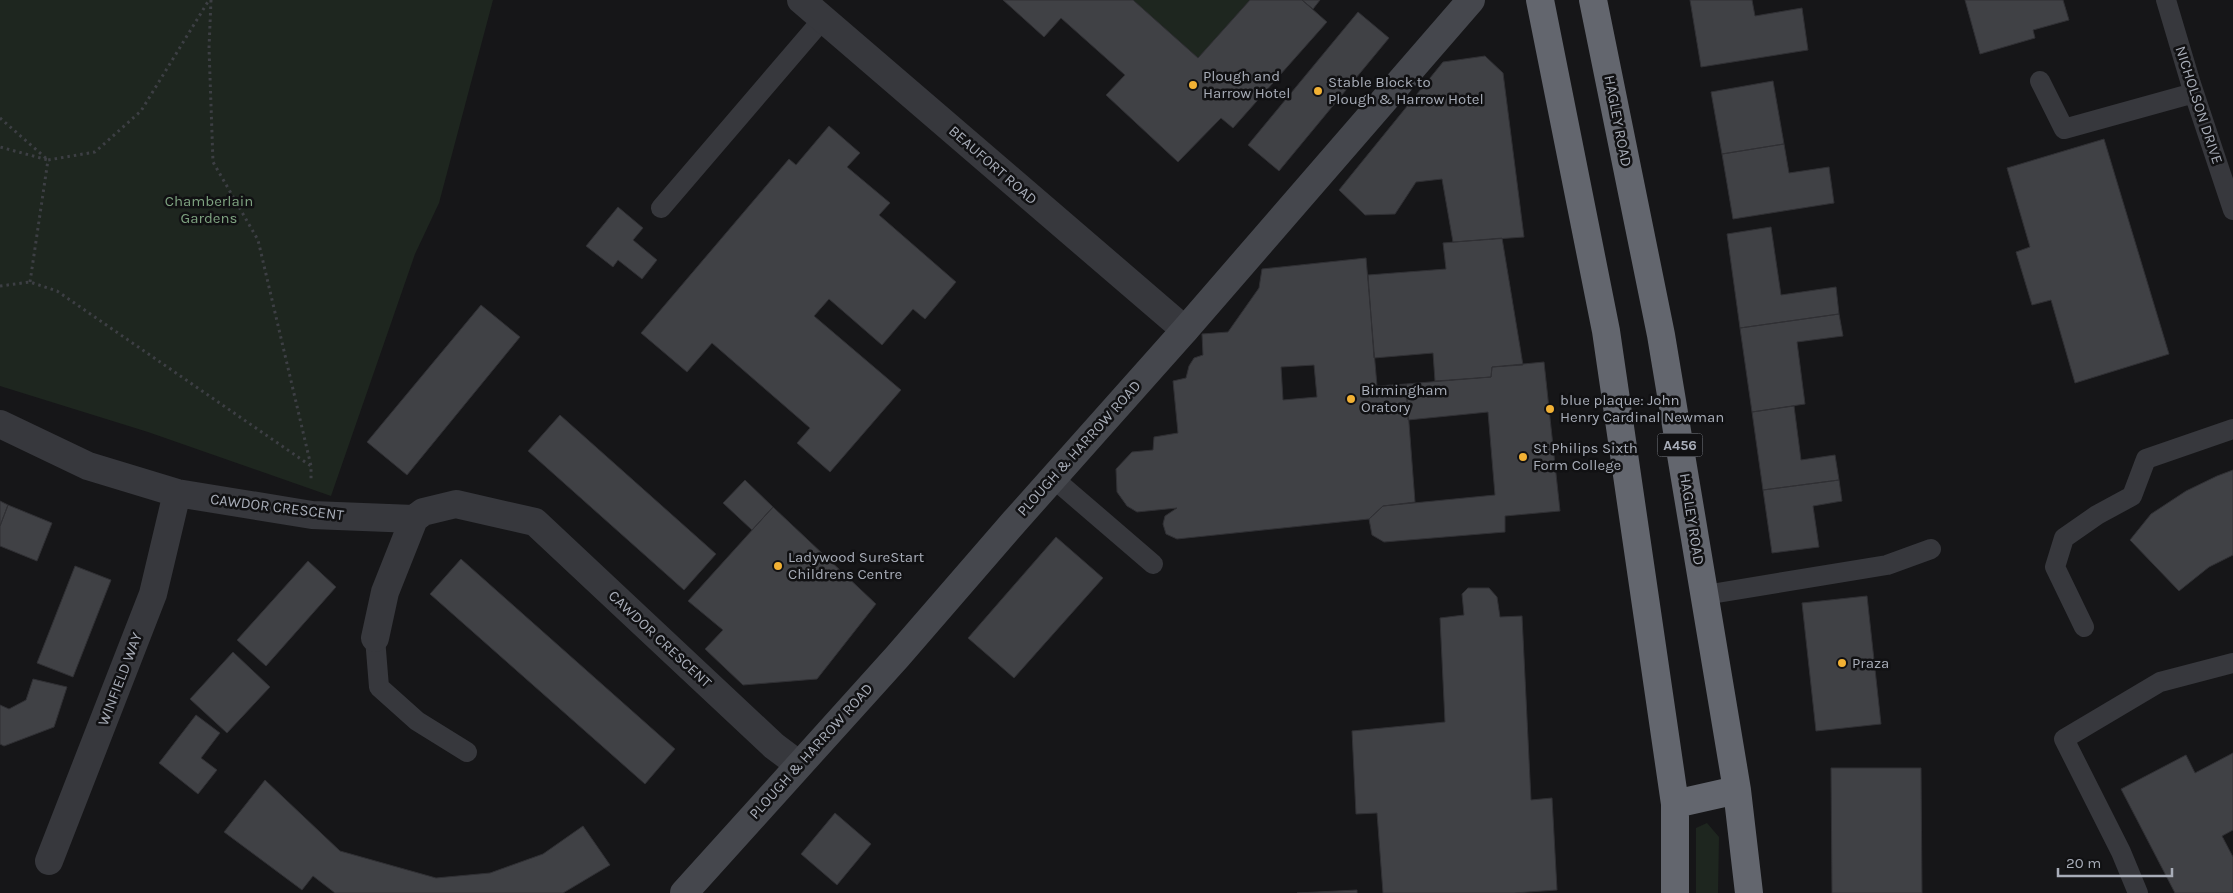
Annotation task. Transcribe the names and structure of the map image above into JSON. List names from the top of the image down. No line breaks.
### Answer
{"streets":{"highway":["HAGLEY ROAD","A456"],"main road":["PLOUGH & HARROW ROAD"],"street":["BEAUFORT ROAD","CAWDOR CRESCENT","WINFIELD WAY"],"lane":["NICHOLSON DRIVE"]},"crossings":[["BEAUFORT ROAD","PLOUGH & HARROW ROAD"],["PLOUGH & HARROW ROAD","CAWDOR CRESCENT"],["CAWDOR CRESCENT","WINFIELD WAY"]],"parks":["Chamberlain Gardens"],"places":["Plough and Harrow Hotel","Stable Block to Plough & Harrow Hotel","Birmingham Oratory","blue plaque: John Henry Cardinal Newman","St Philips Sixth Form College","Ladywood SureStart Childrens Centre","Praza"],"scale_bar":"20 m"}
